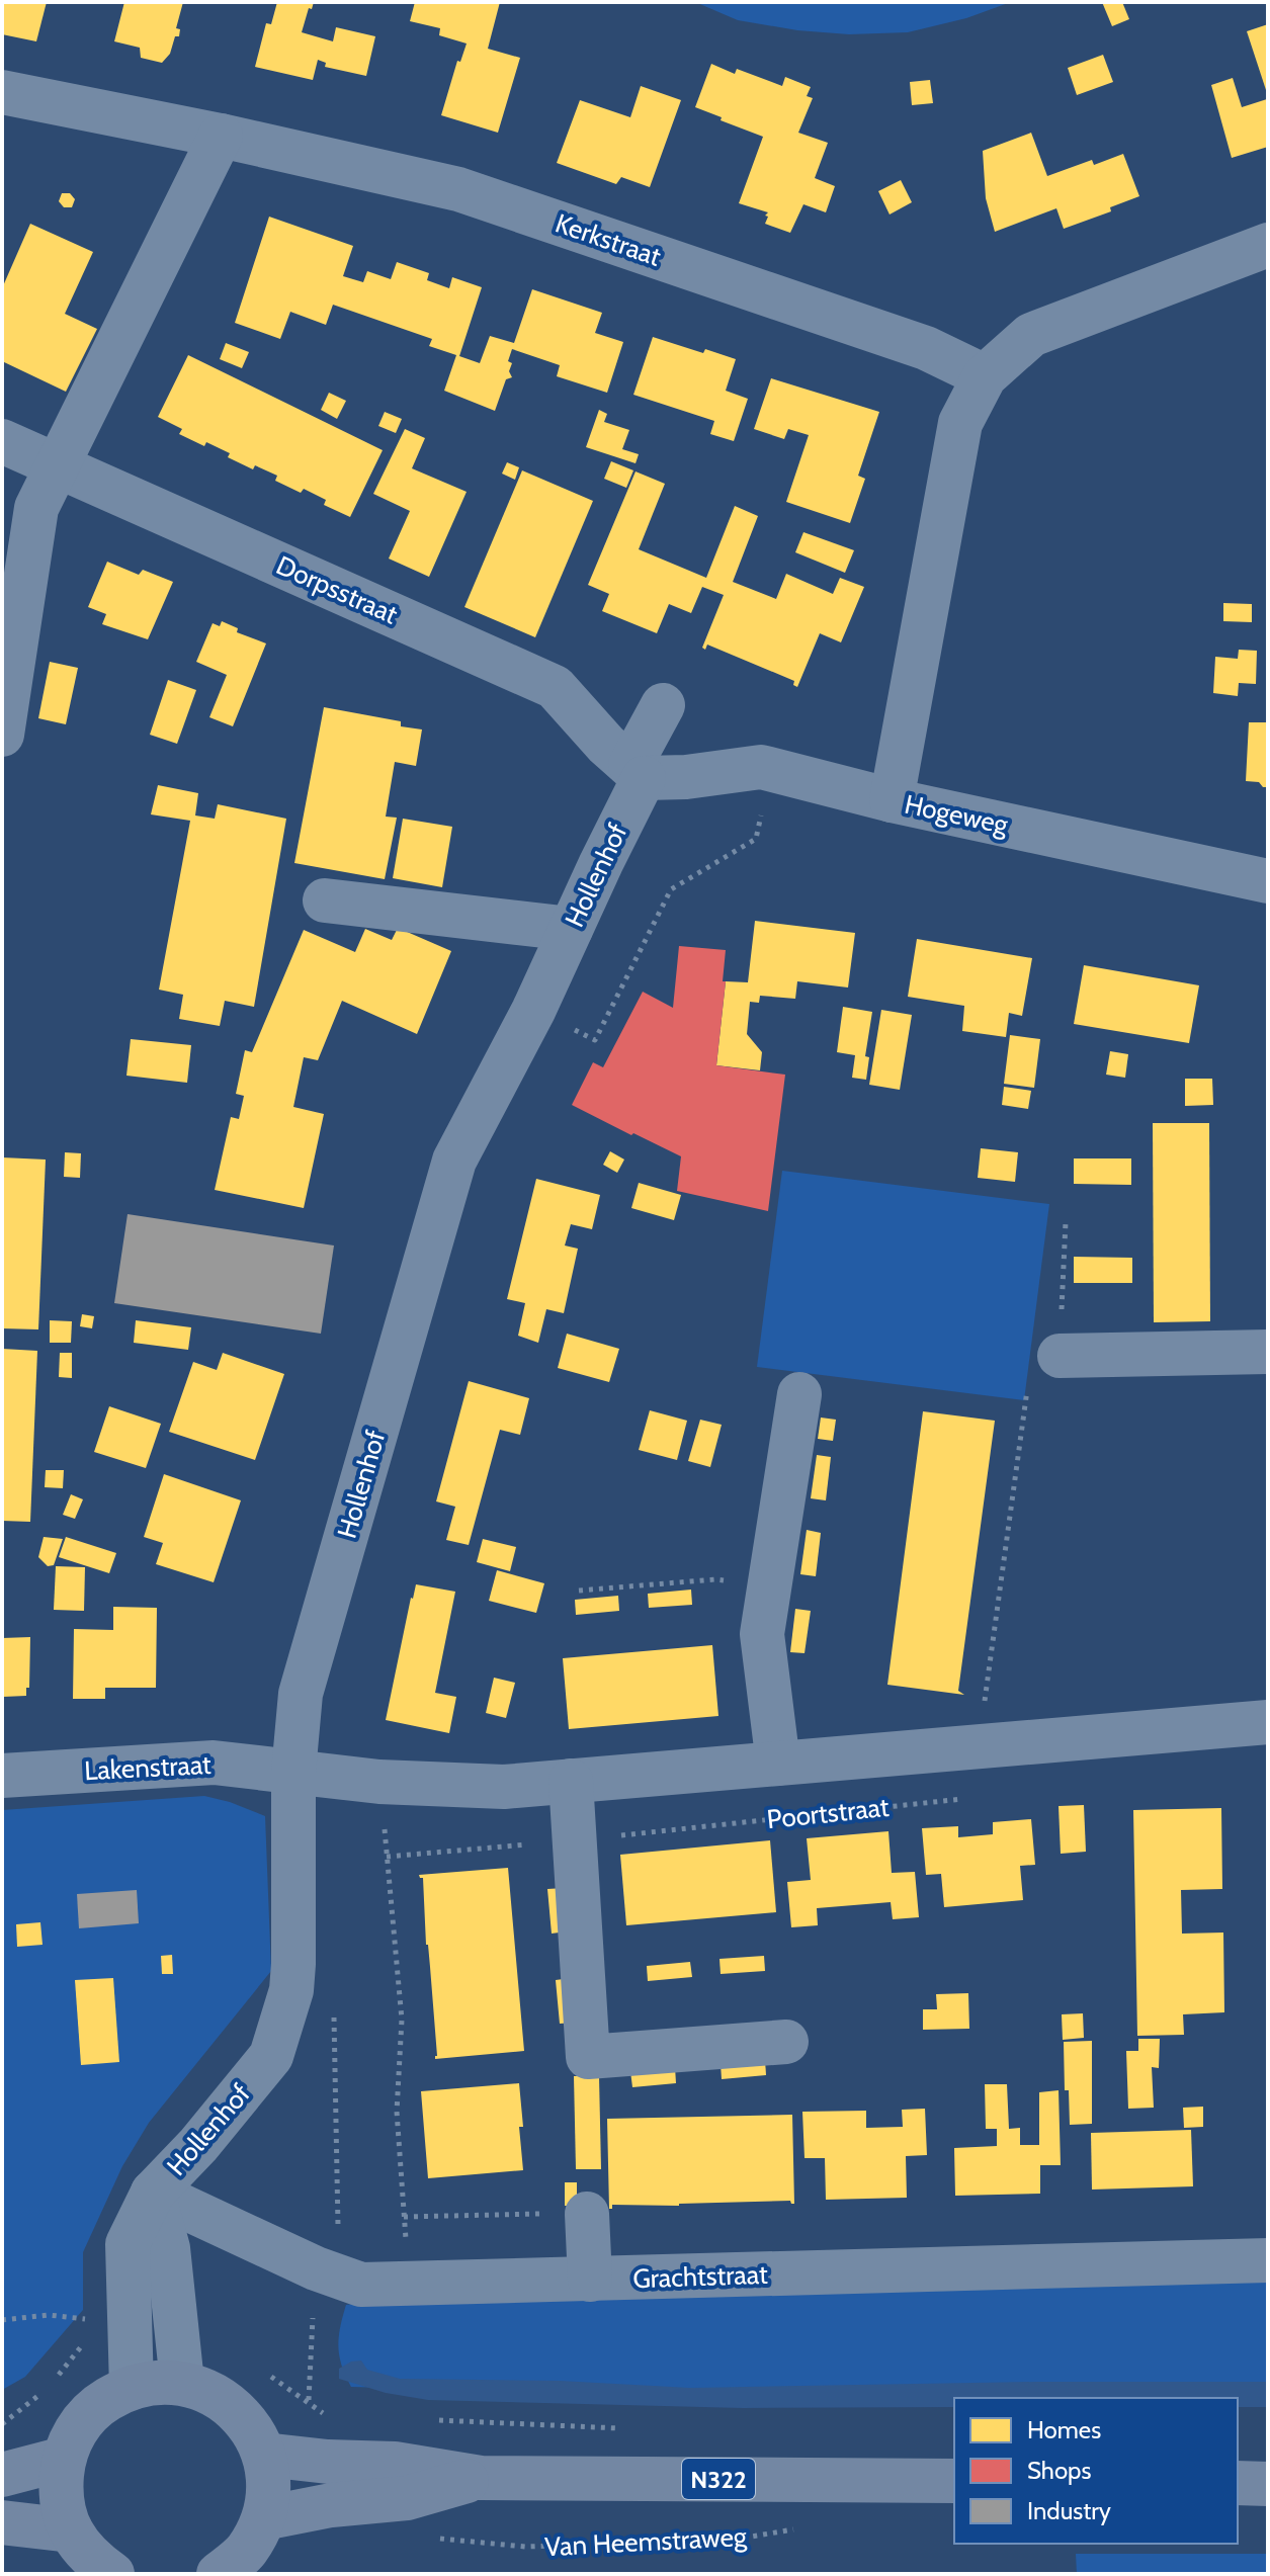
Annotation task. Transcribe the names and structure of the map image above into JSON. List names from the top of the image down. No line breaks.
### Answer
{"streets":{"main road":["N322"],"street":["Kerkstraat","Dorpsstraat","Hogeweg","Hollenhof","Lakenstraat","Poortstraat","Grachtstraat"],"path":["Van Heemstraweg"]},"crossings":[["Dorpsstraat","Hogeweg"],["Dorpsstraat","Hollenhof"],["Hogeweg","Hollenhof"],["Hollenhof","Lakenstraat"],["Hollenhof","Poortstraat"],["Hollenhof","Grachtstraat"],["Lakenstraat","Poortstraat"]],"legend":["Homes","Shops","Industry"]}
